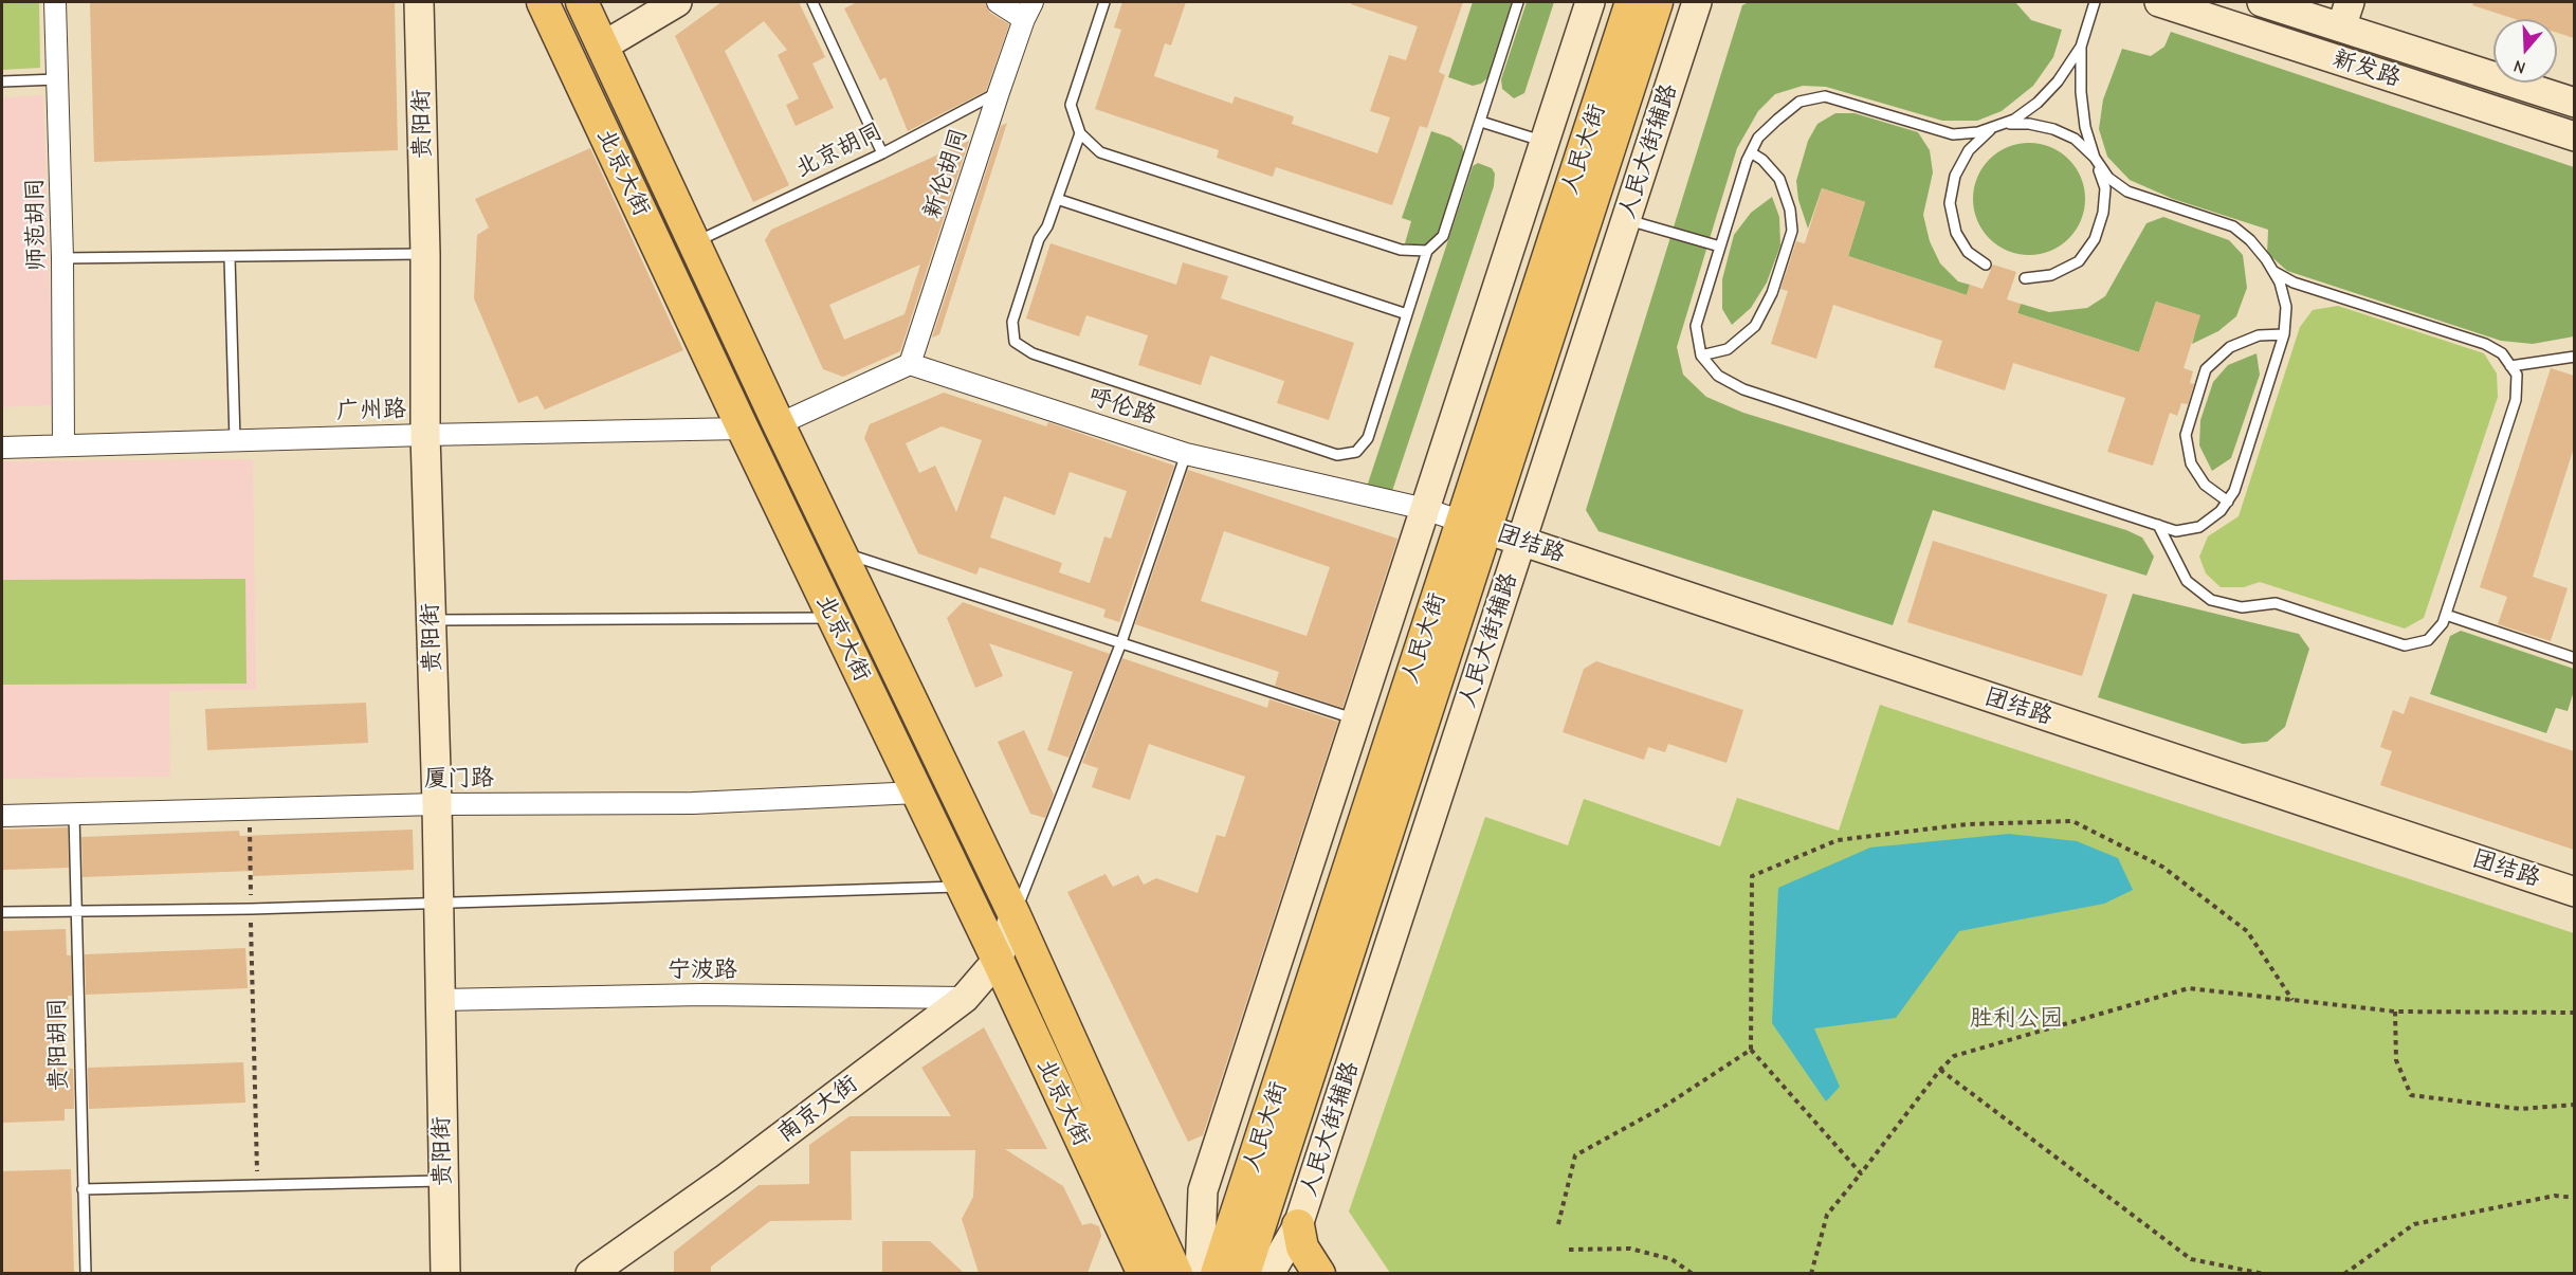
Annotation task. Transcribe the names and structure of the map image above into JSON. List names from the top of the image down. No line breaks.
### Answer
{"streets":{"main road":["新发路","贵阳街","人民大街","人民大街辅路","北京大街","团结路","南京大街"],"street":["新伦胡同","师范胡同","呼伦路","广州路","厦门路","宁波路"],"lane":["北京胡同","贵阳胡同"]},"crossings":[["贵阳街","广州路"],["贵阳街","厦门路"],["贵阳街","宁波路"],["人民大街","呼伦路"],["人民大街","团结路"],["北京胡同","北京大街"],["北京胡同","新伦胡同"],["人民大街辅路","团结路"],["北京大街","广州路"],["北京大街","厦门路"],["北京大街","南京大街"],["新伦胡同","呼伦路"],["师范胡同","广州路"],["呼伦路","团结路"],["厦门路","贵阳胡同"],["宁波路","南京大街"]],"parks":["胜利公园"],"north":"bottom"}
